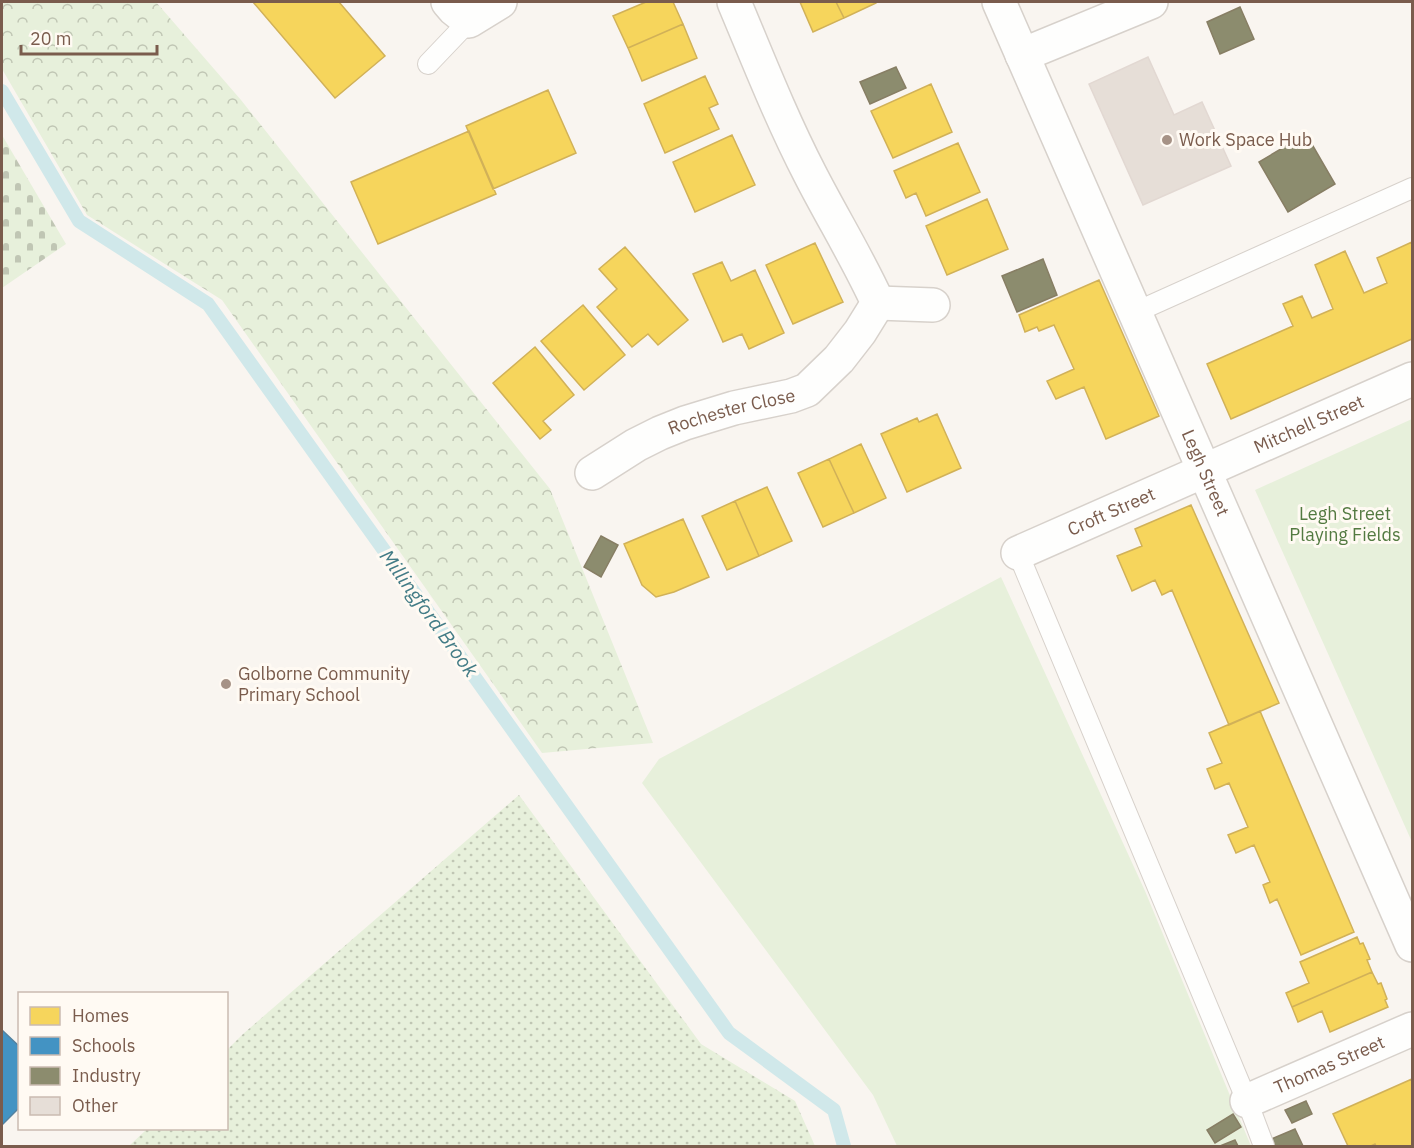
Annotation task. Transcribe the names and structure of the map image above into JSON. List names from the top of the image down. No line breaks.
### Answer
{"streets":{"street":["Rochester Close","Mitchell Street","Legh Street","Croft Street","Thomas Street"]},"crossings":[["Mitchell Street","Legh Street"],["Mitchell Street","Croft Street"],["Legh Street","Croft Street"]],"water":["Millingford Brook"],"parks":["Legh Street Playing Fields"],"places":["Work Space Hub","Golborne Community Primary School"],"legend":["Homes","Schools","Industry","Other"],"scale_bar":"20 m"}
